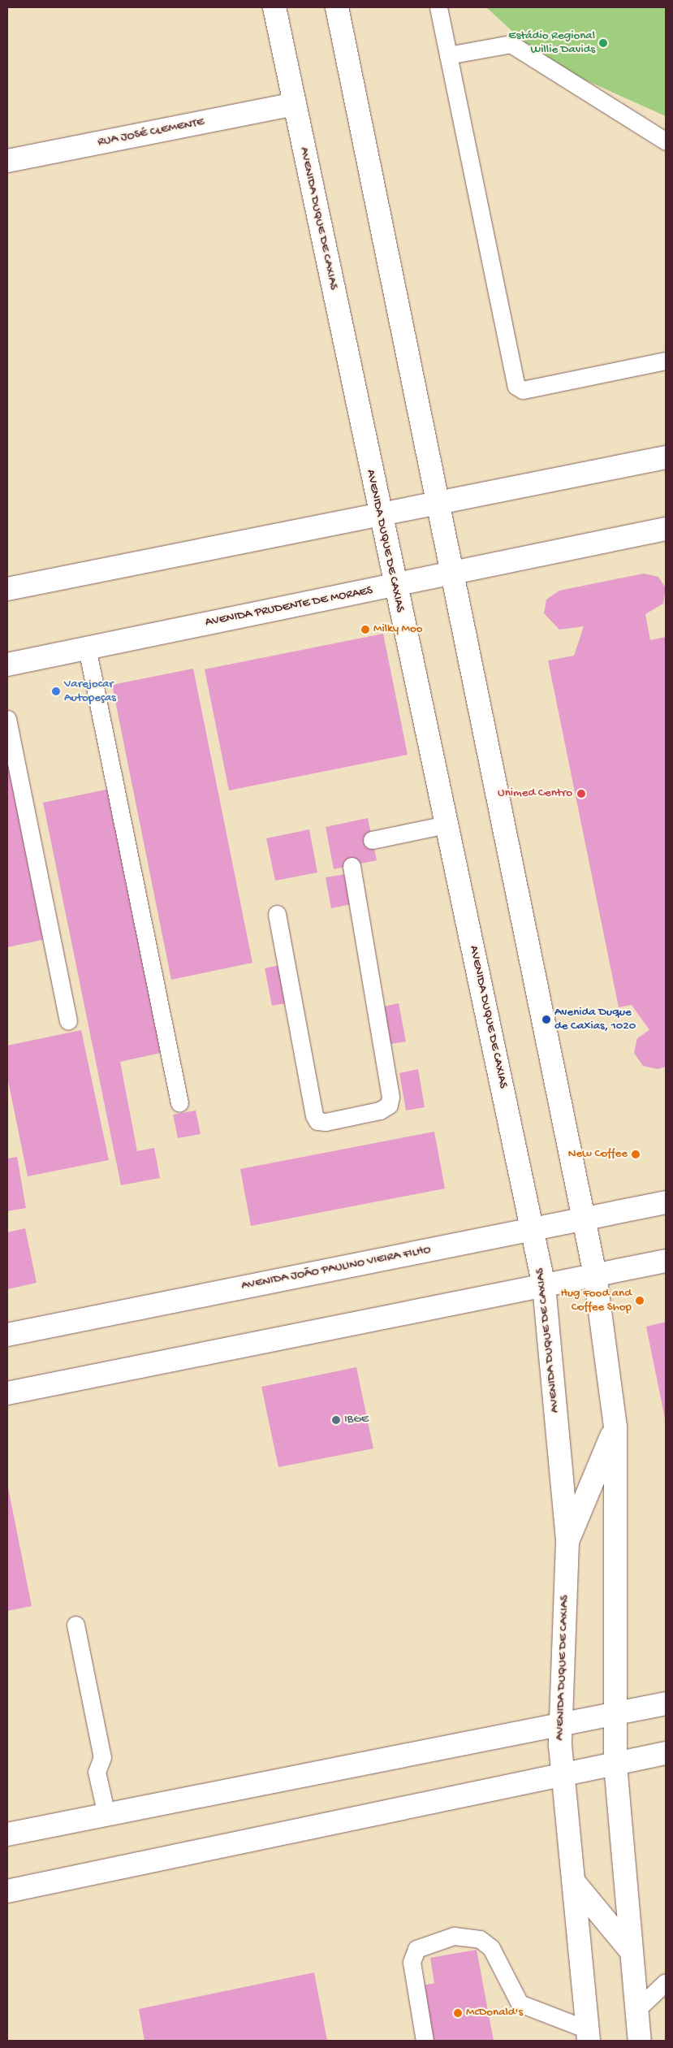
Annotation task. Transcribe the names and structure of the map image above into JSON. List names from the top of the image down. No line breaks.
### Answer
{"streets":{"main road":["RUA JOSÉ CLEMENTE","AVENIDA DUQUE DE CAXIAS","AVENIDA PRUDENTE DE MORAES","AVENIDA JOÃO PAULINO VIEIRA FILHO"]},"crossings":[["RUA JOSÉ CLEMENTE","AVENIDA DUQUE DE CAXIAS"],["AVENIDA DUQUE DE CAXIAS","AVENIDA PRUDENTE DE MORAES"],["AVENIDA DUQUE DE CAXIAS","AVENIDA JOÃO PAULINO VIEIRA FILHO"]],"places":["Estádio Regional Willie Davids","Milky Moo","Varejocar Autopeças","Unimed Centro","Avenida Duque de Caxias, 1020","New Coffee","Hug Food and Coffee Shop","IBGE","McDonald's"]}
